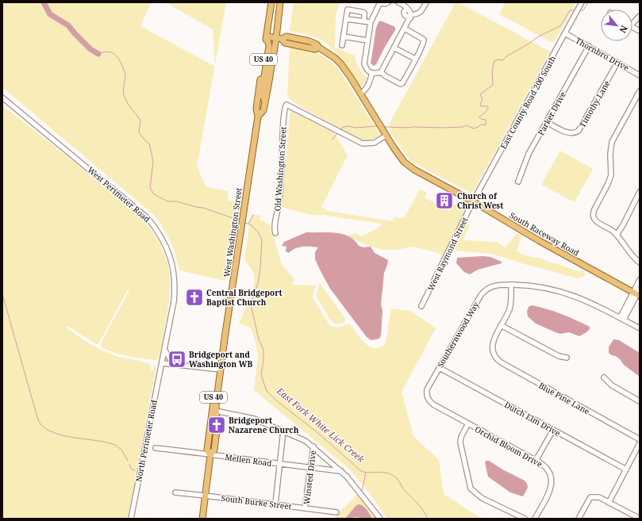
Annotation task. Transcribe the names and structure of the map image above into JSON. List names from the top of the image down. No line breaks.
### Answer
{"streets":{"main road":["US 40","West Washington Street","South Raceway Road"],"street":["Thornbro Drive","East County Road 200 South","Timothy Lane","Parker Drive","Old Washington Street","West Perimeter Road","West Raymond Street","Southernwood Way","Blue Pine Lane","Dutch Elm Drive","North Perimeter Road","Orchid Bloom Drive","Mellen Road","Winsted Drive","South Burke Street"]},"crossings":[["Thornbro Drive","East County Road 200 South"],["Thornbro Drive","Timothy Lane"],["Thornbro Drive","Parker Drive"],["East County Road 200 South","South Raceway Road"],["East County Road 200 South","West Raymond Street"],["Timothy Lane","Parker Drive"],["Old Washington Street","South Raceway Road"],["West Perimeter Road","North Perimeter Road"],["West Washington Street","South Raceway Road"],["West Washington Street","Mellen Road"],["West Washington Street","South Burke Street"],["South Raceway Road","West Raymond Street"],["Southernwood Way","Dutch Elm Drive"],["Southernwood Way","Orchid Bloom Drive"],["Mellen Road","Winsted Drive"],["Winsted Drive","South Burke Street"]],"water":["East Fork White Lick Creek"],"places":{"building":["Church of Christ West"],"church":["Central Bridgeport Baptist Church","Bridgeport Nazarene Church"],"bus stop":["Bridgeport and Washington WB"]},"north":"bottom right"}
